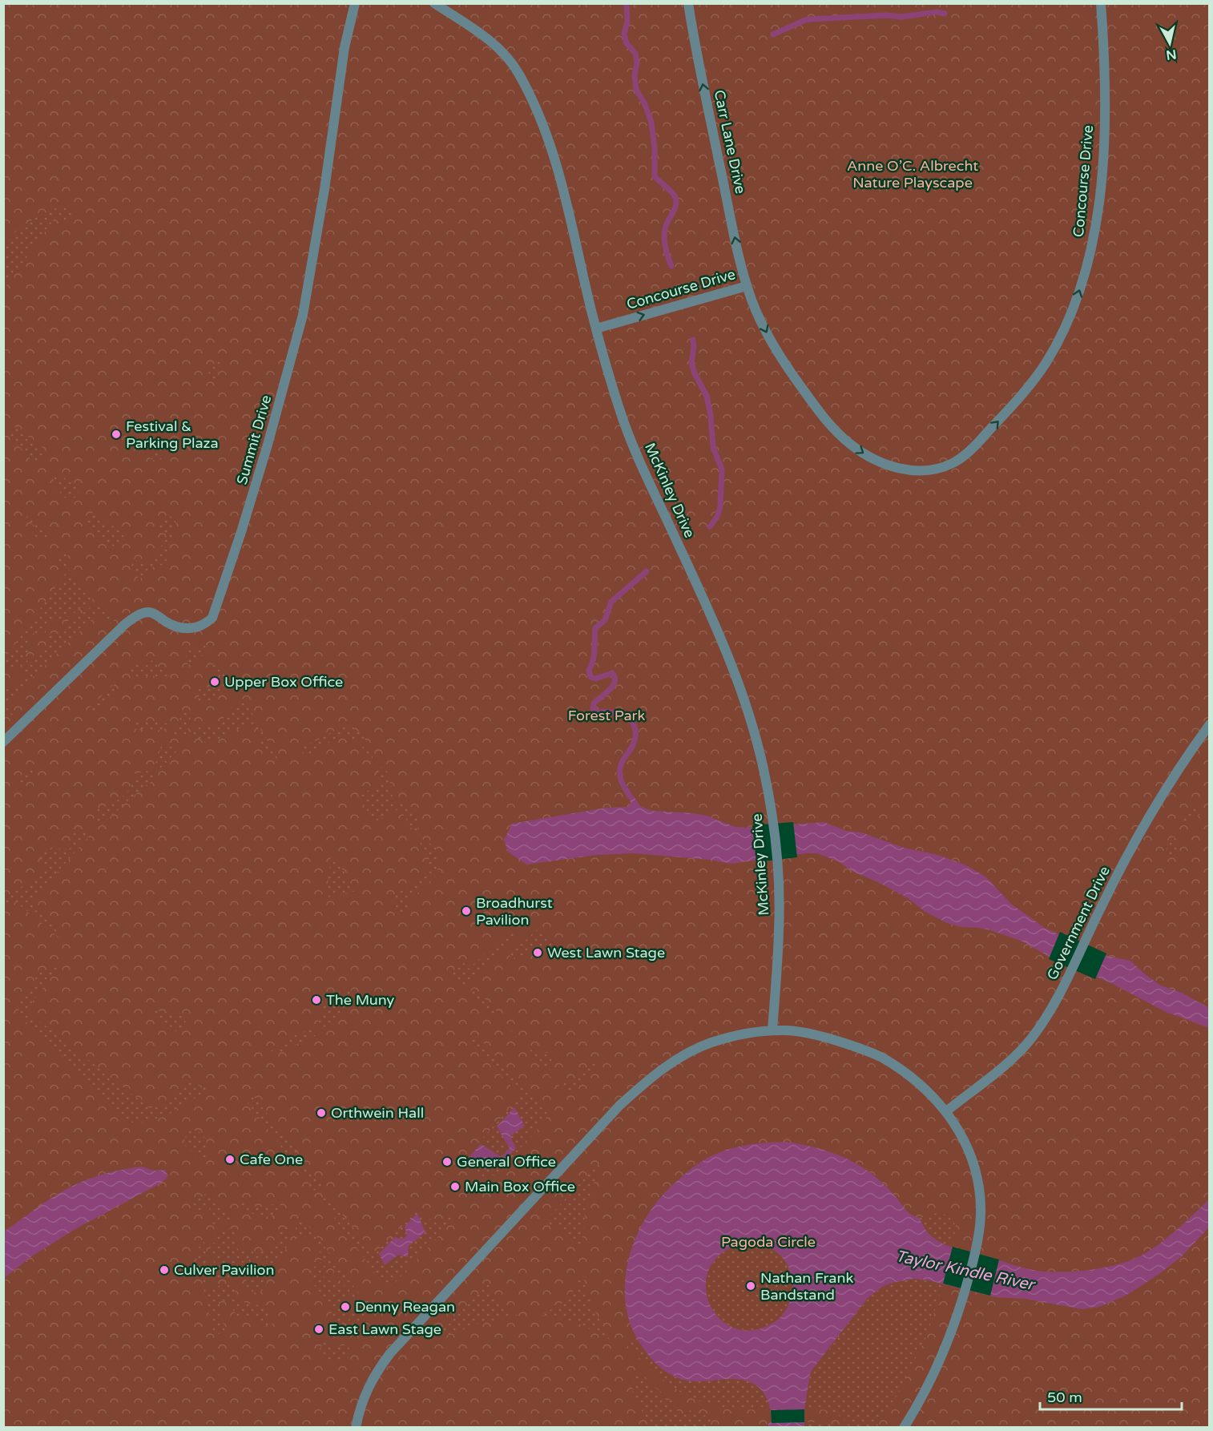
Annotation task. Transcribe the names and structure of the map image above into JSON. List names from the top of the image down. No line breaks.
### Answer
{"streets":{"street":["Carr Lane Drive","Concourse Drive","Summit Drive","McKinley Drive","Government Drive"]},"crossings":[["Carr Lane Drive","Concourse Drive"],["Concourse Drive","McKinley Drive"]],"one_way":["Carr Lane Drive"],"water":["Taylor Kindle River"],"parks":["Anne O’C. Albrecht Nature Playscape","Forest Park","Pagoda Circle"],"places":["Festival & Parking Plaza","Upper Box Office","Broadhurst Pavilion","West Lawn Stage","The Muny","Orthwein Hall","Cafe One","General Office","Main Box Office","Culver Pavilion","Nathan Frank Bandstand","Denny Reagan","East Lawn Stage"],"scale_bar":"50 m","north":"bottom"}
